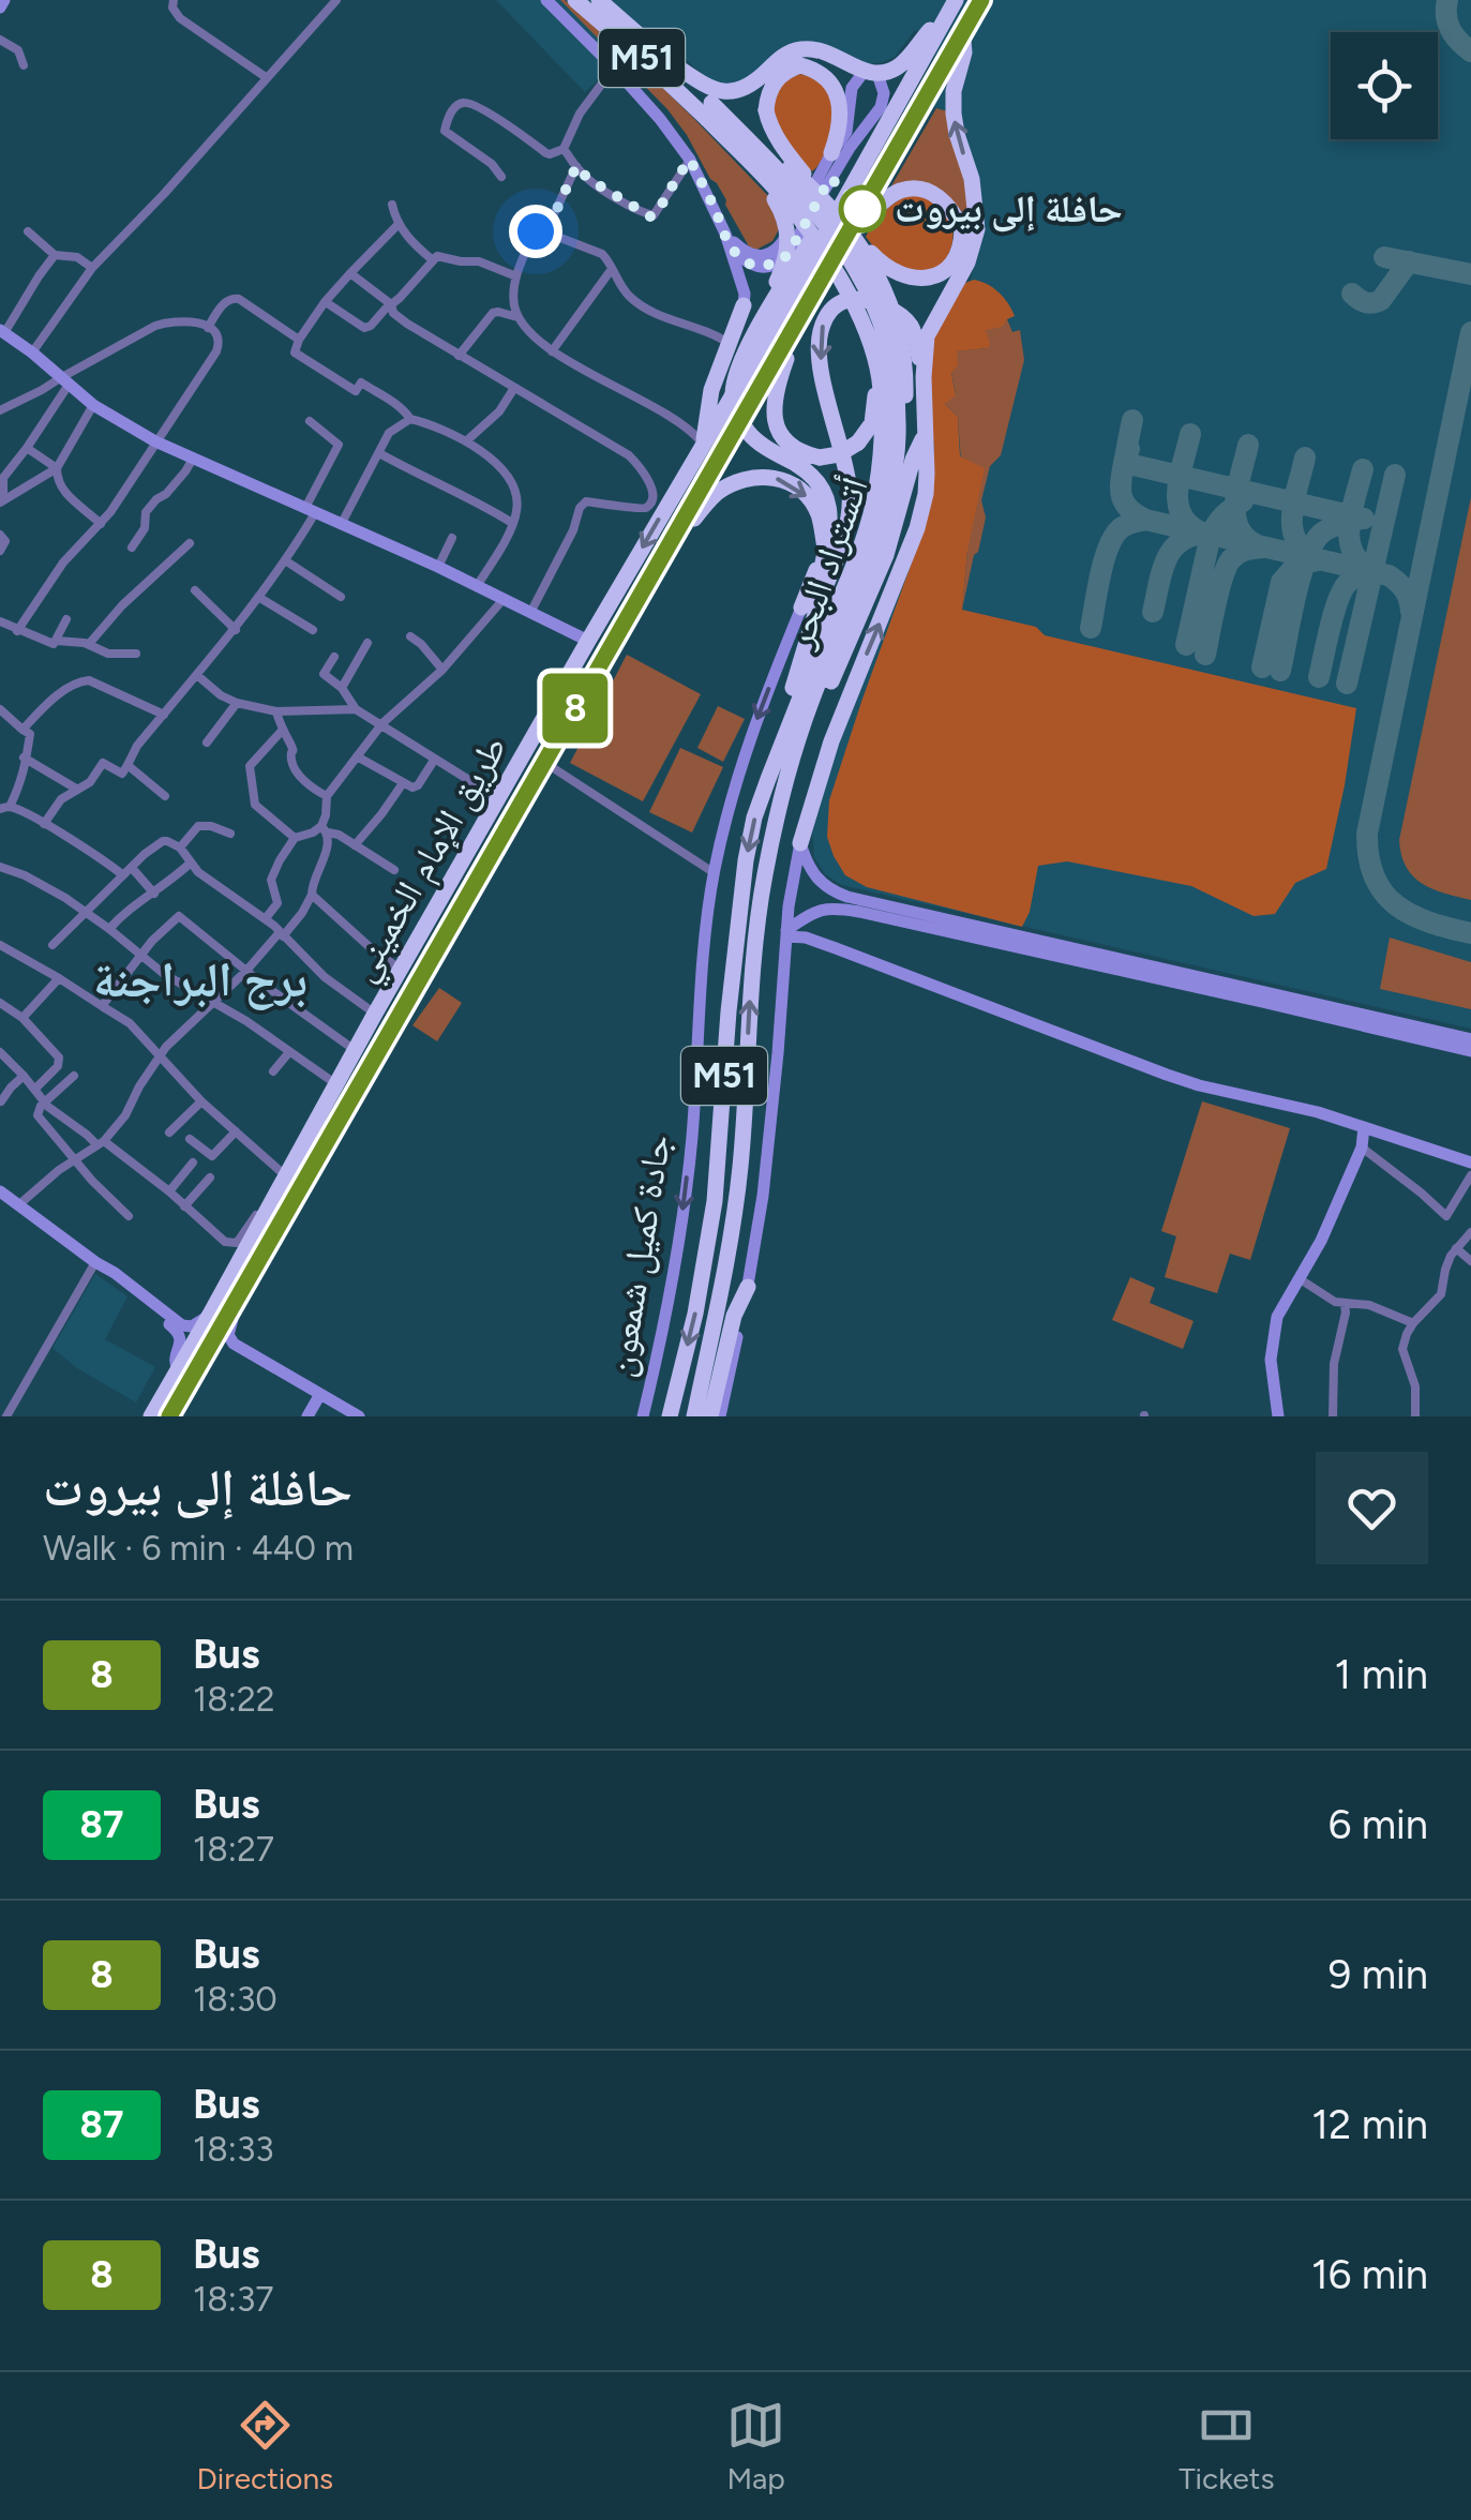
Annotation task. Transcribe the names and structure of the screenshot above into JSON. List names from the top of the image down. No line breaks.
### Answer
{"streets":{"highway":["M51","أتستراد البحر","طريق الإمام الخميني","جادة كميل شمعون"]},"crossings":[["M51","أتستراد البحر"],["M51","جادة كميل شمعون"],["أتستراد البحر","جادة كميل شمعون"]],"districts":["برج البراجنة"],"places":["حافلة إلى بيروت"],"lines":["bus line 8"],"page":{"on_map":"8","heading":["حافلة إلى بيروت","Walk · 6 min · 440 m"],"list":[{"mark":"8","name":"Bus","note":"18:22","value":"1 min"},{"mark":"87","name":"Bus","note":"18:27","value":"6 min"},{"mark":"8","name":"Bus","note":"18:30","value":"9 min"},{"mark":"87","name":"Bus","note":"18:33","value":"12 min"},{"mark":"8","name":"Bus","note":"18:37","value":"16 min"}],"tabs":["Directions","Map","Tickets"]}}
